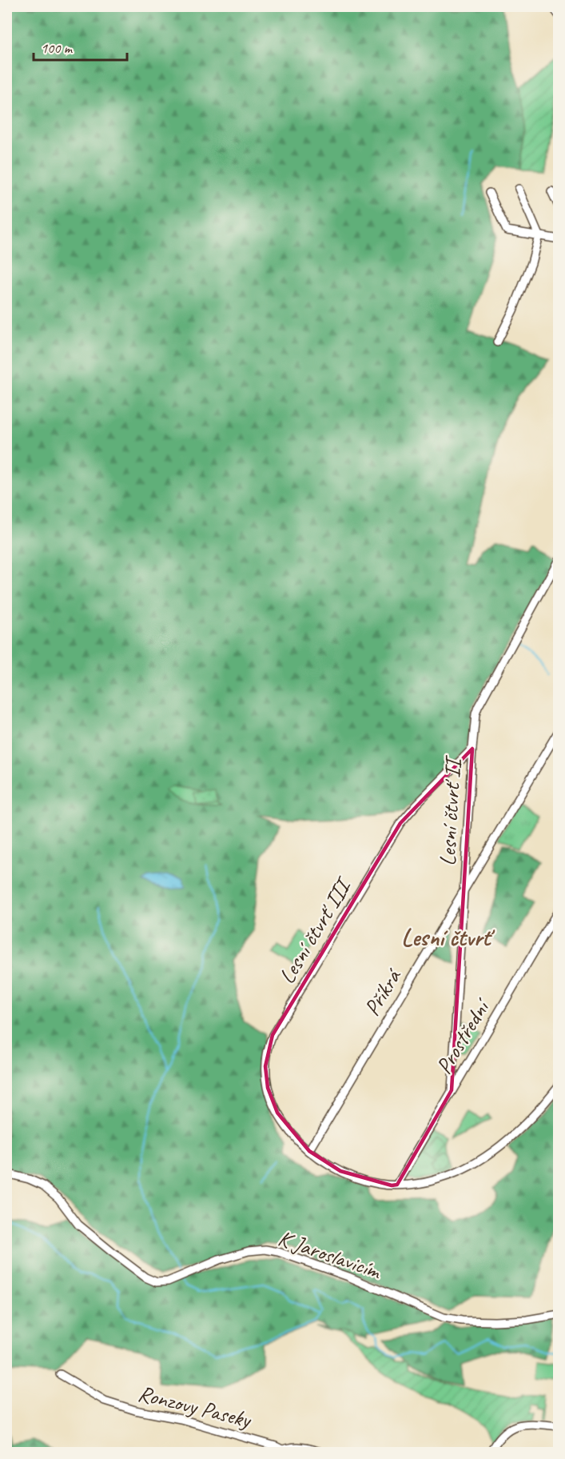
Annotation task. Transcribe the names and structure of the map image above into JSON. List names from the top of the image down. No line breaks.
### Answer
{"streets":{"street":["Lesní čtvrť II","Lesní čtvrť III","Příkrá","Prostřední","K Jaroslavicím","Ronzovy Paseky"]},"crossings":[["Lesní čtvrť II","Lesní čtvrť III"],["Lesní čtvrť II","Příkrá"],["Lesní čtvrť II","Prostřední"],["Lesní čtvrť III","Příkrá"],["Lesní čtvrť III","Prostřední"]],"districts":["Lesní čtvrť"],"scale_bar":"100 m"}
